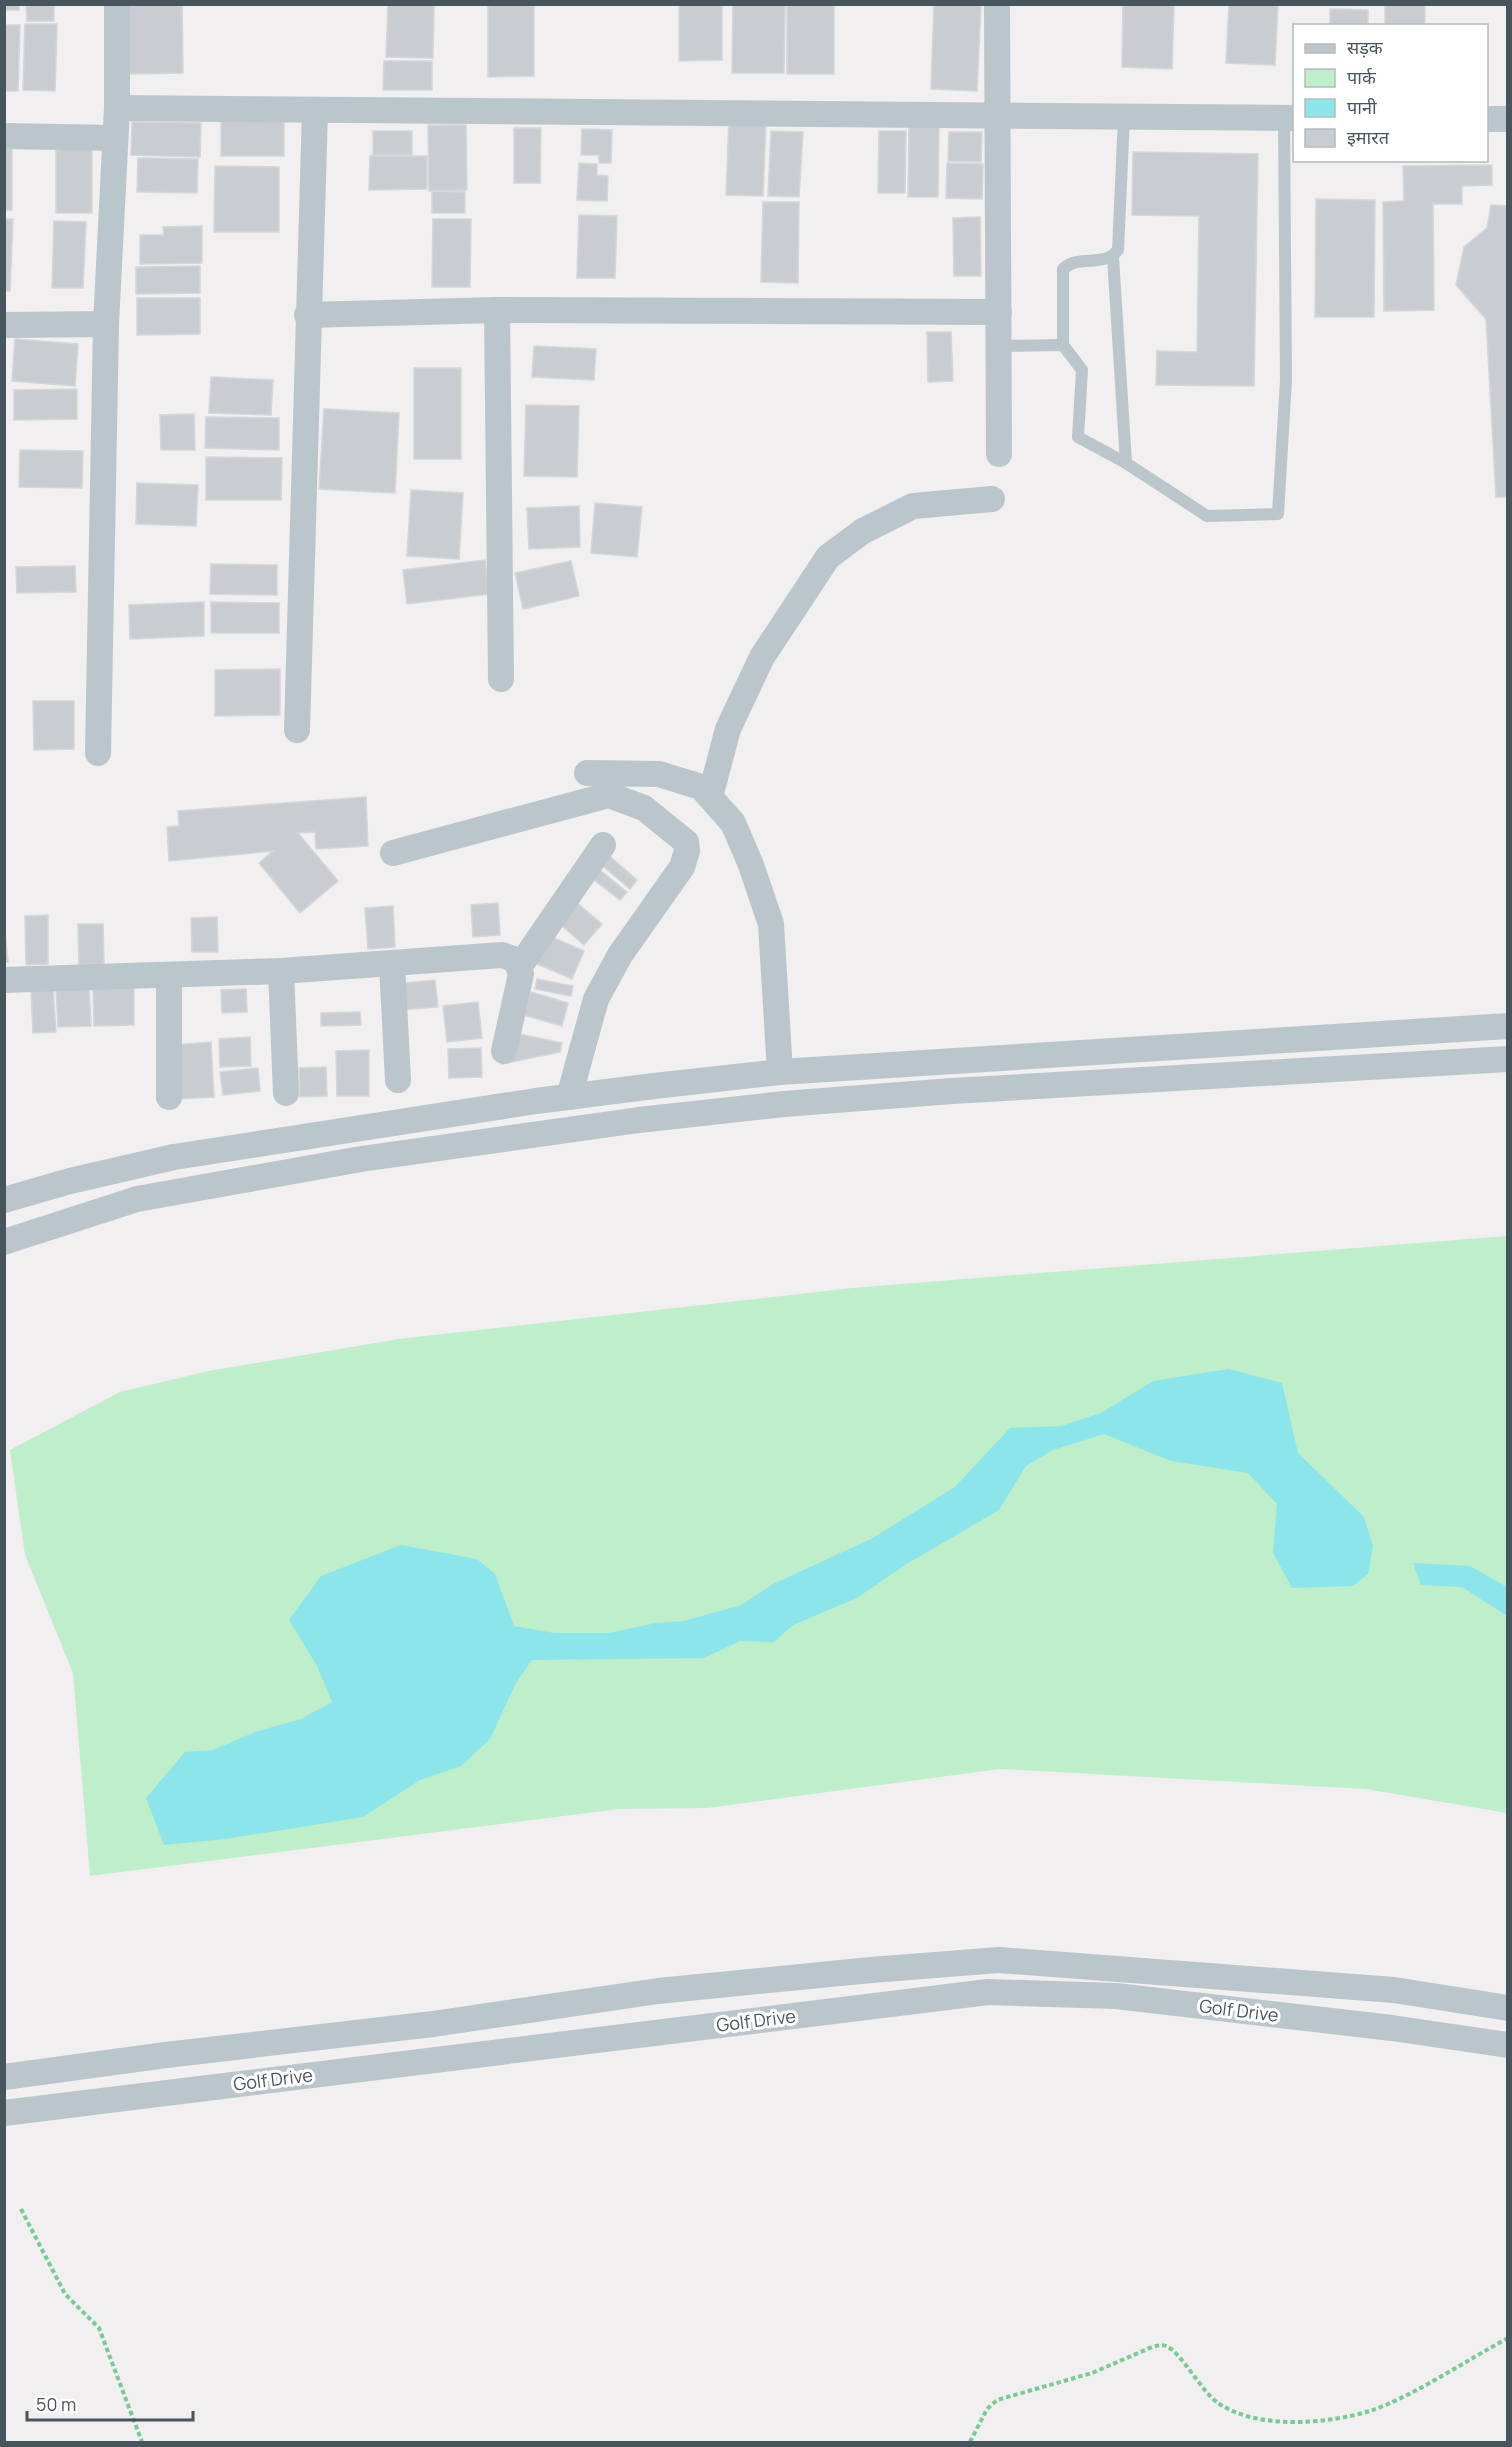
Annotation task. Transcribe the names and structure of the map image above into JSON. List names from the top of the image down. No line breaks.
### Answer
{"streets":{"street":["Golf Drive"]},"legend":["सड़क","पार्क","पानी","इमारत"],"scale_bar":"50 m"}
